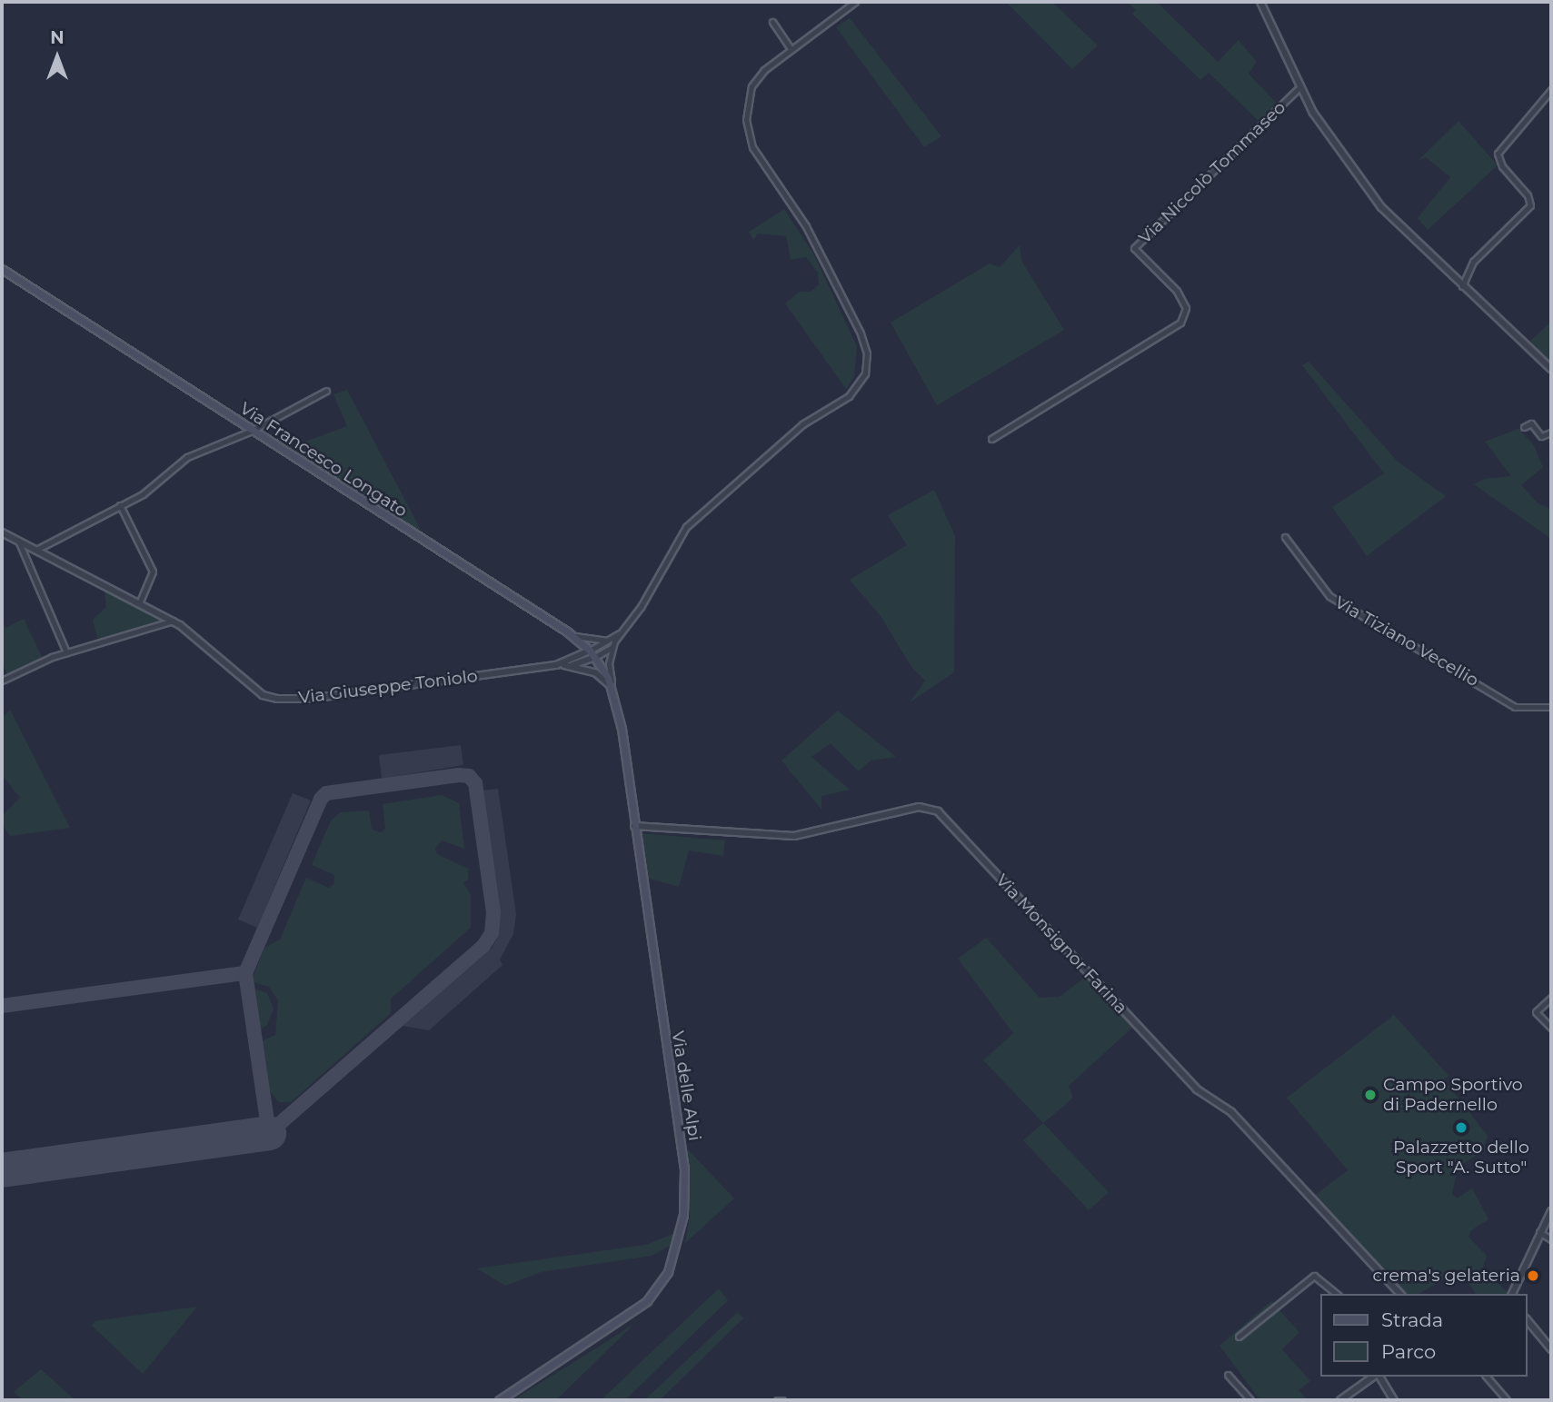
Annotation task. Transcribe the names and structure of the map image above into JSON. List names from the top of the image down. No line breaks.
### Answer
{"streets":{"main road":["Via Francesco Longato","Via delle Alpi"],"street":["Via Niccolò Tommaseo","Via Tiziano Vecellio","Via Giuseppe Toniolo","Via Monsignor Farina"]},"crossings":[["Via Francesco Longato","Via Giuseppe Toniolo"],["Via Francesco Longato","Via delle Alpi"],["Via Giuseppe Toniolo","Via delle Alpi"],["Via Monsignor Farina","Via delle Alpi"]],"places":["Campo Sportivo di Padernello","Palazzetto dello Sport \"A. Sutto\"","crema's gelateria"],"legend":["Strada","Parco"],"north":"top"}
